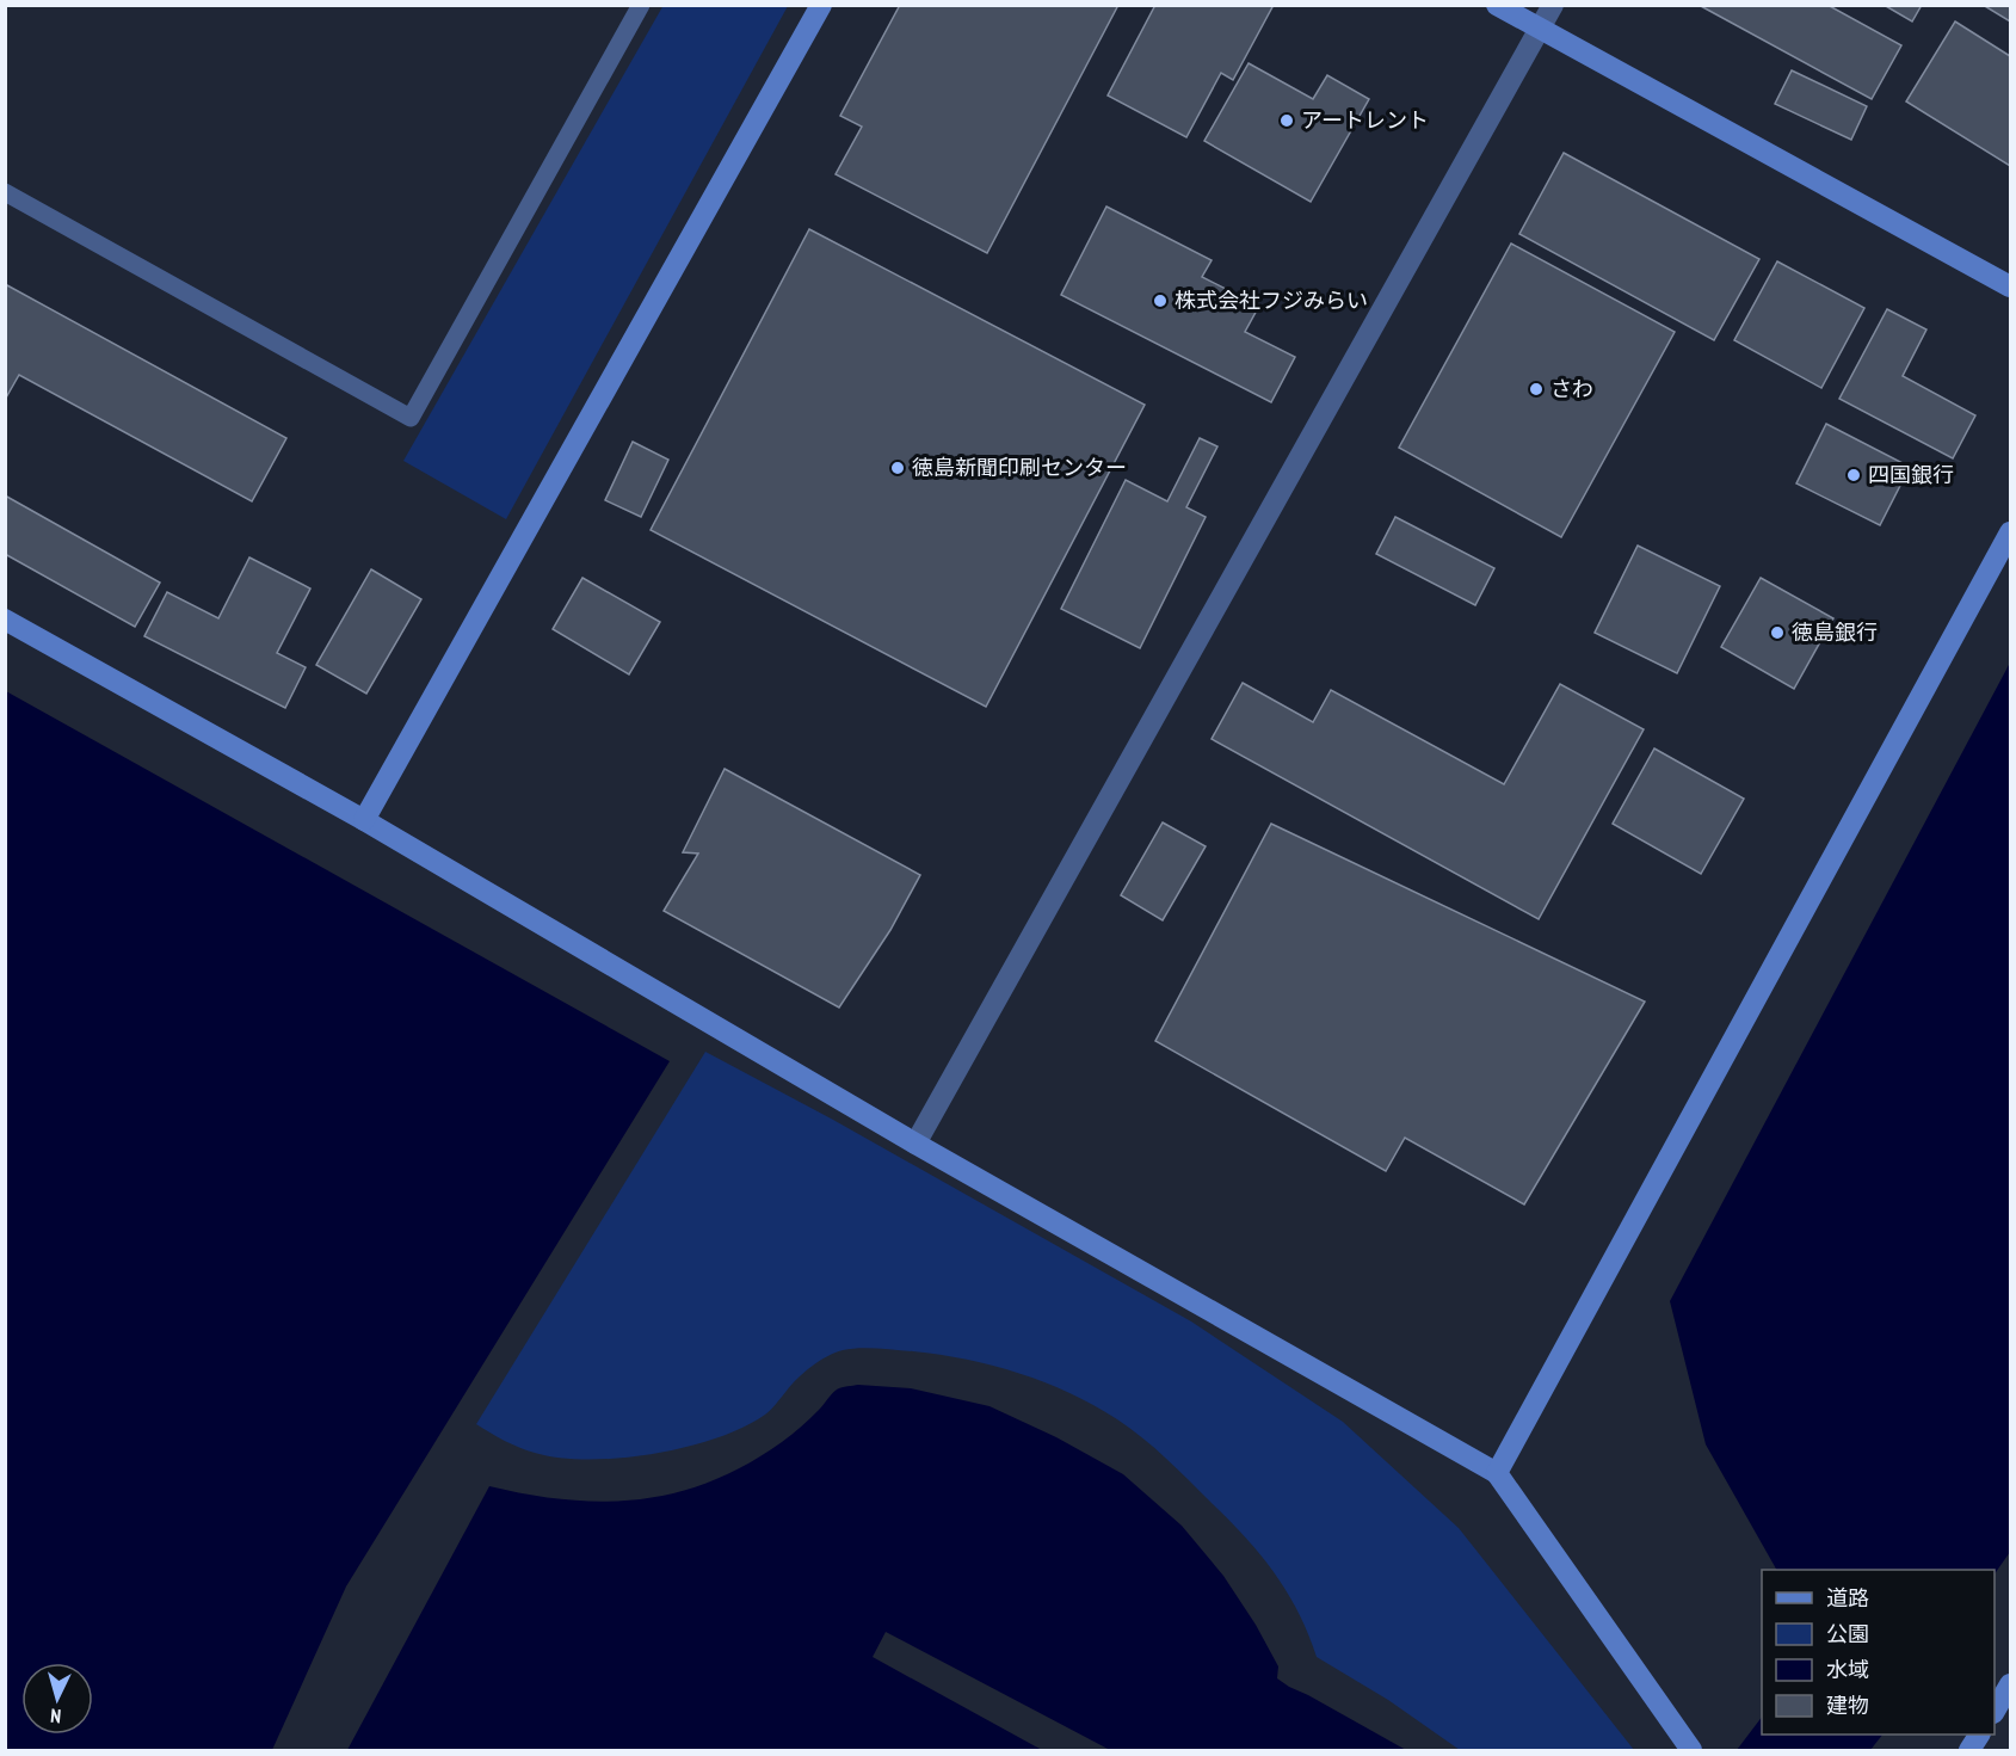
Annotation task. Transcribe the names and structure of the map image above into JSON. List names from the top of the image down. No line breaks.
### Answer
{"places":["アートレント","株式会社フジみらい","さわ","徳島新聞印刷センター","四国銀行","徳島銀行"],"legend":["道路","公園","水域","建物"],"north":"bottom"}
